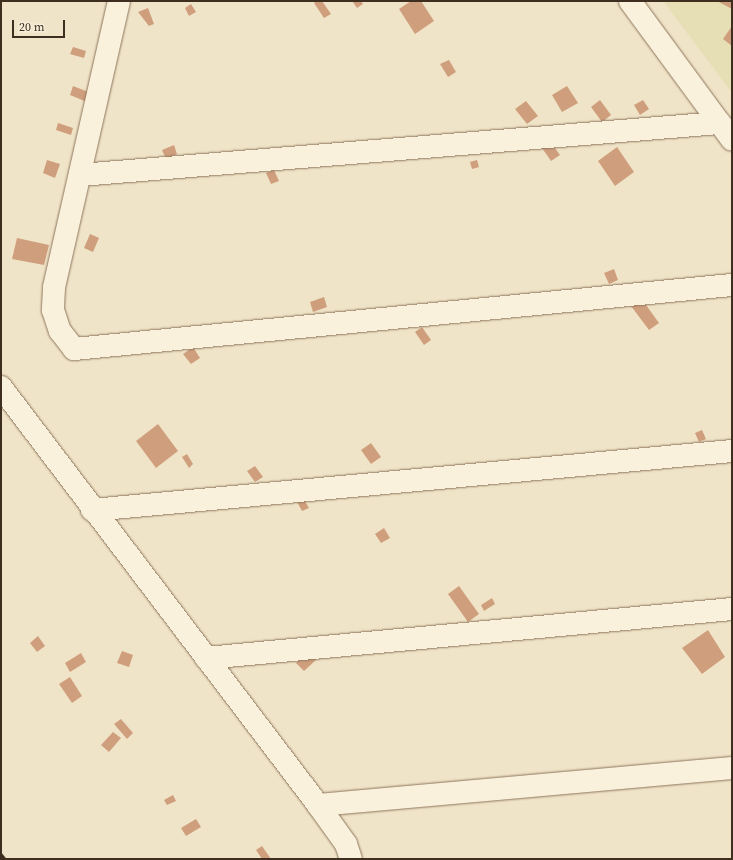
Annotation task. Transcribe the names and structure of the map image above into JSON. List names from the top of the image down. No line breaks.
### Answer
{"scale_bar":"20 m"}
